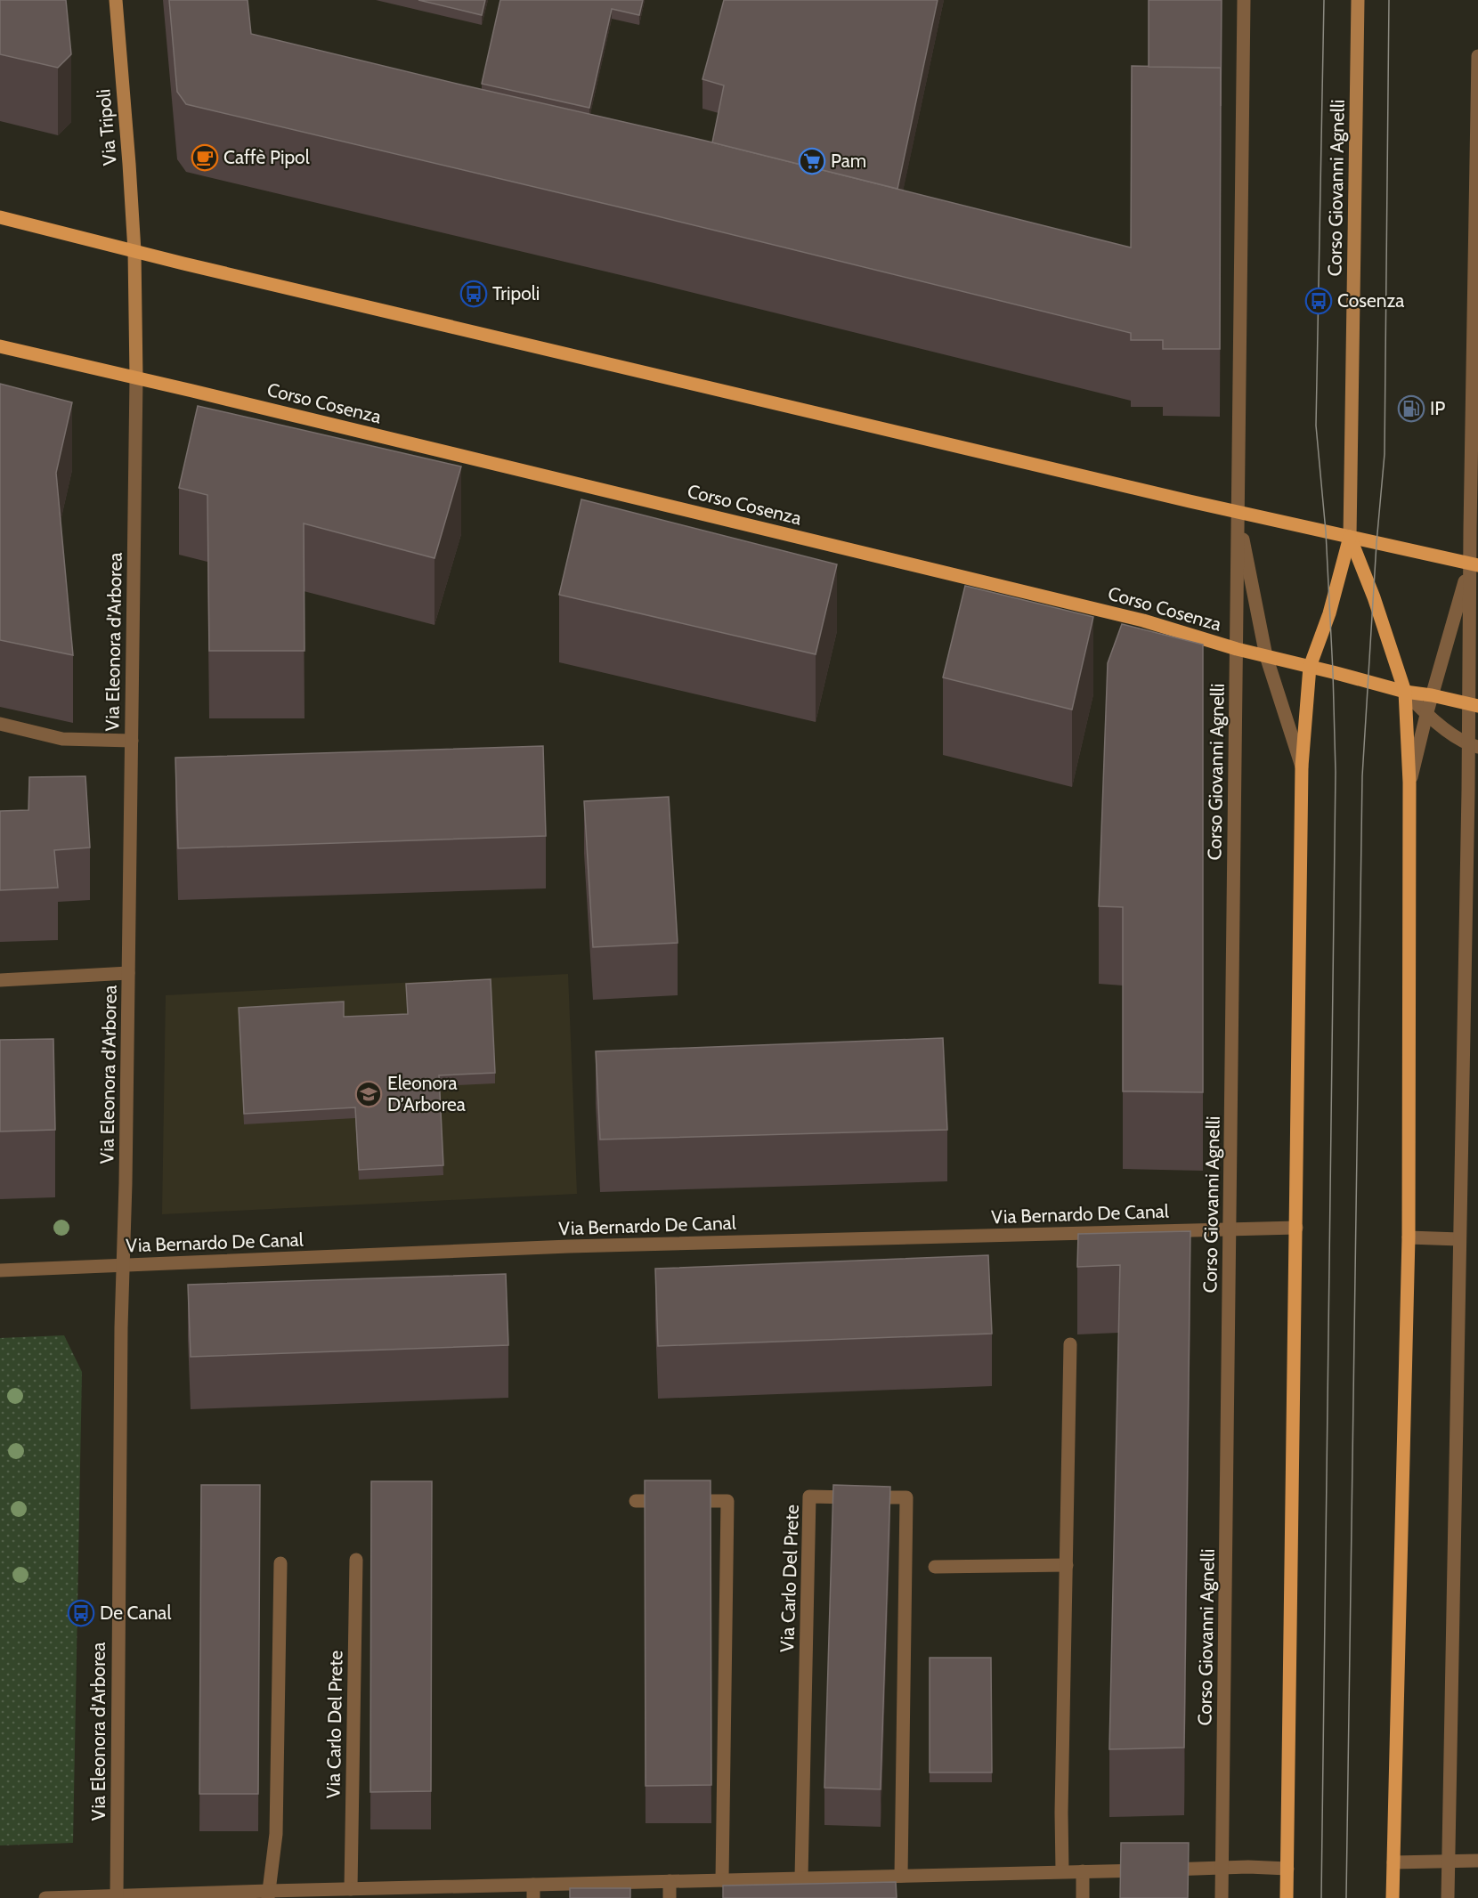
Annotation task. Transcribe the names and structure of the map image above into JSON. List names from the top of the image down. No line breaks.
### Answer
{"streets":{"main road":["Via Tripoli","Corso Giovanni Agnelli","Corso Cosenza","Via Eleonora d'Arborea"],"street":["Via Bernardo De Canal","Via Carlo Del Prete"]},"crossings":[["Via Tripoli","Via Eleonora d'Arborea"],["Corso Giovanni Agnelli","Corso Cosenza"],["Corso Giovanni Agnelli","Via Bernardo De Canal"],["Corso Cosenza","Via Eleonora d'Arborea"],["Via Eleonora d'Arborea","Via Bernardo De Canal"]],"places":{"cafe":["Caffè Pipol"],"supermarket":["Pam"],"bus stop":["Tripoli","Cosenza","De Canal"],"fuel station":["IP"],"school or university":["Eleonora D’Arborea"]}}
